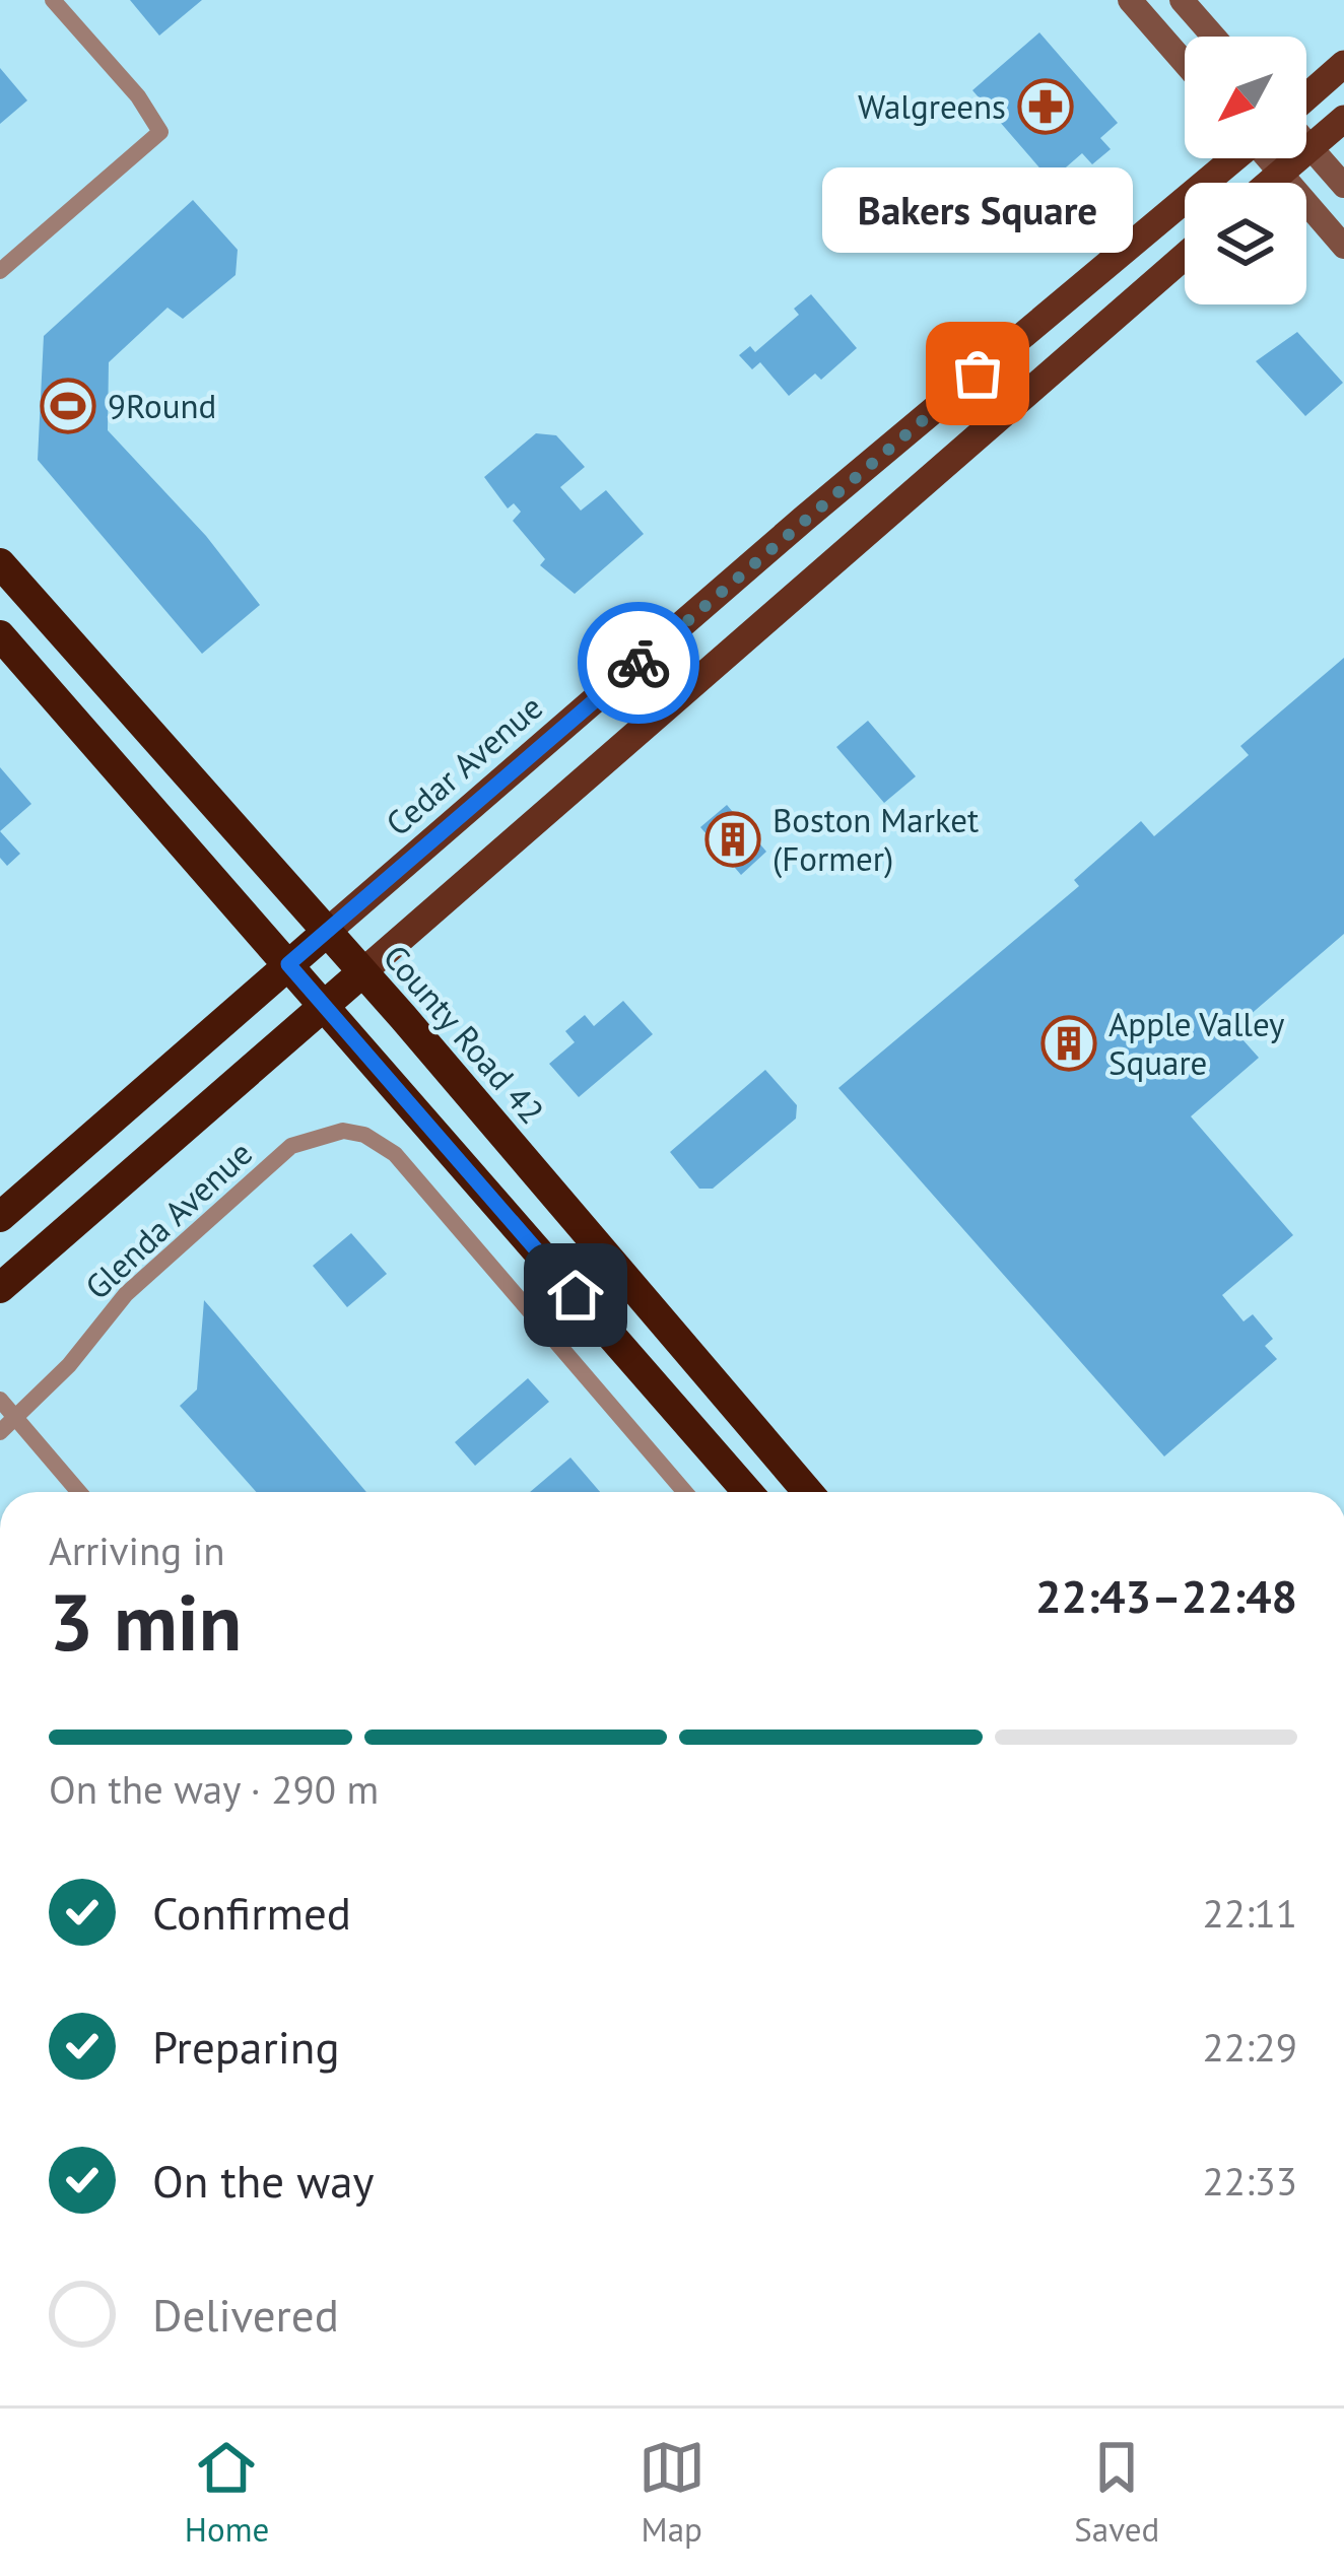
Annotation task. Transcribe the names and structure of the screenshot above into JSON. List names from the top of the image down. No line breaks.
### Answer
{"streets":{"highway":["Cedar Avenue","County Road 42"],"street":["Glenda Avenue"]},"crossings":[["Cedar Avenue","County Road 42"]],"places":{"pharmacy":["Walgreens"],"other":["Bakers Square"],"sports":["9Round"],"building":["Boston Market (Former)","Apple Valley Square"]},"north":"bottom left","page":{"bubble":"Bakers Square","heading":["3 min","Arriving in","22:43–22:48"],"bar":"On the way · 290 m","list":[["Confirmed","22:11"],["Preparing","22:29"],["On the way","22:33"],"Delivered"],"tabs":["Home","Map","Saved"]}}
